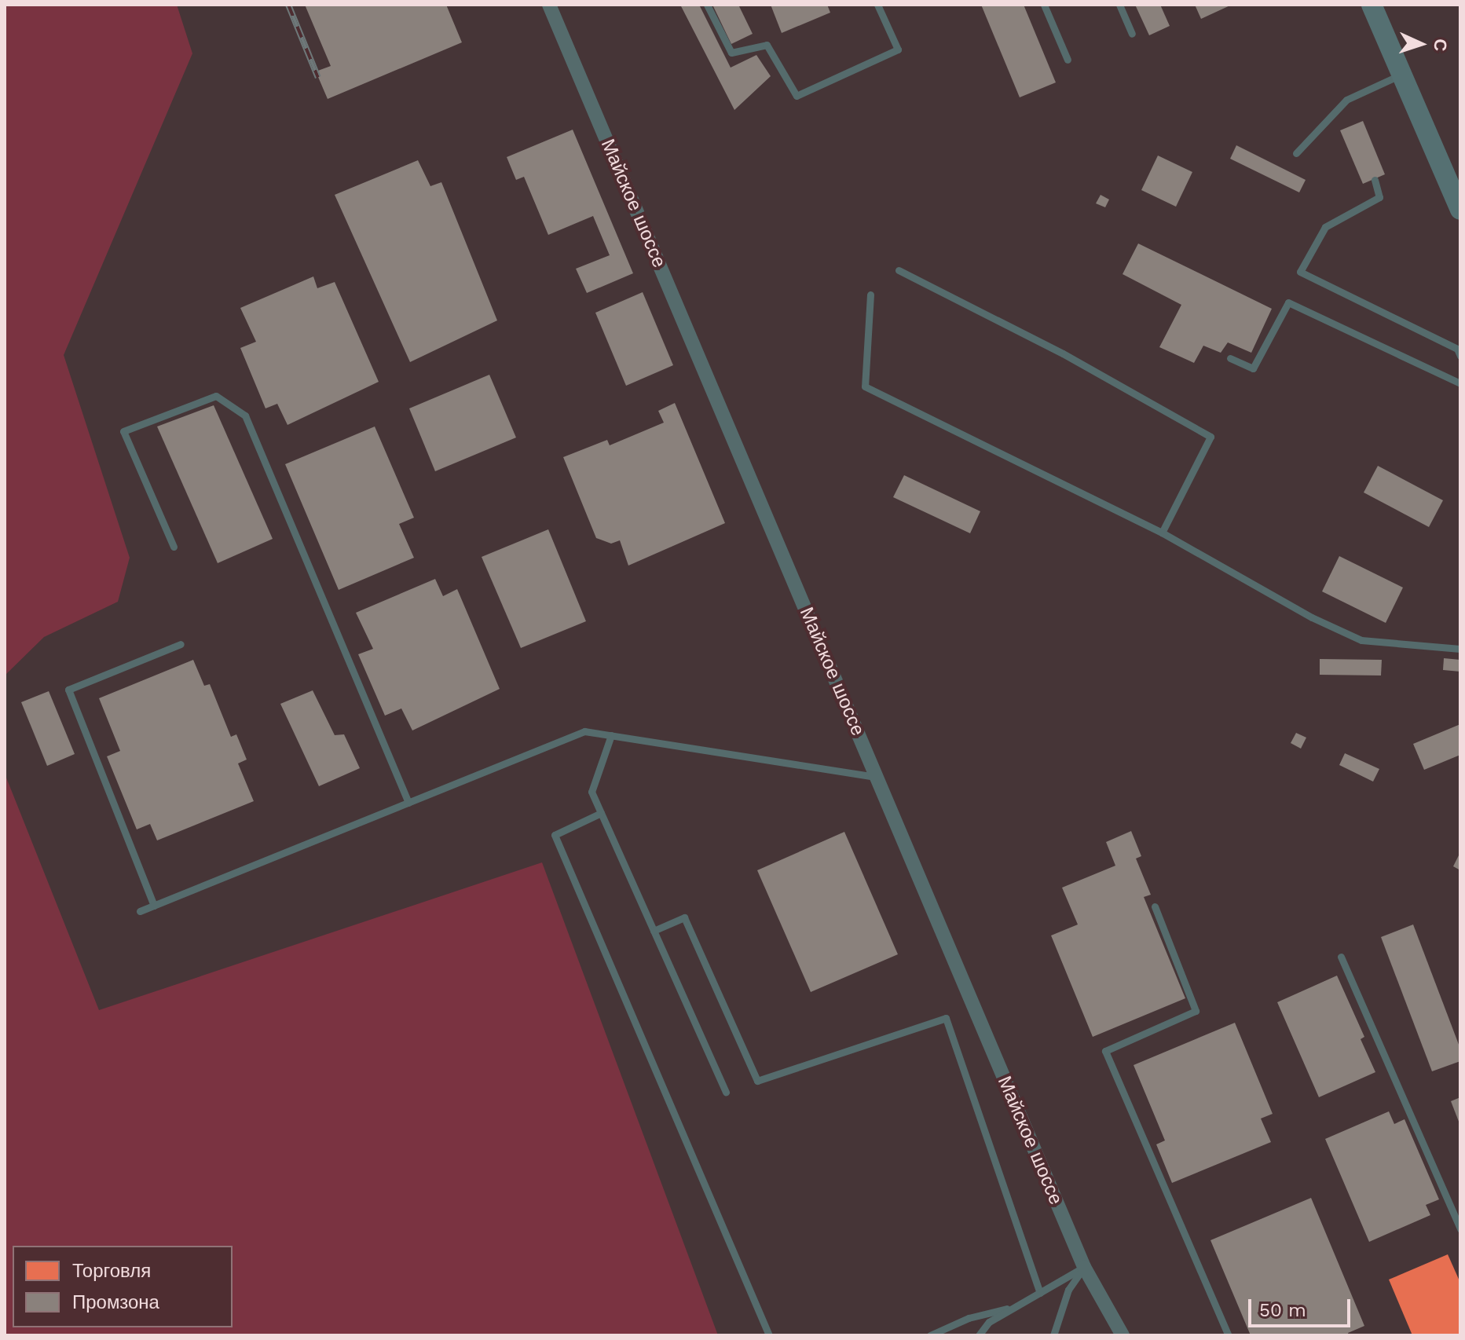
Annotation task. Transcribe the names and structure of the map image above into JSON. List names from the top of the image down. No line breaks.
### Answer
{"streets":{"street":["Майское шоссе"]},"legend":["Торговля","Промзона"],"scale_bar":"50 m","north":"right"}
